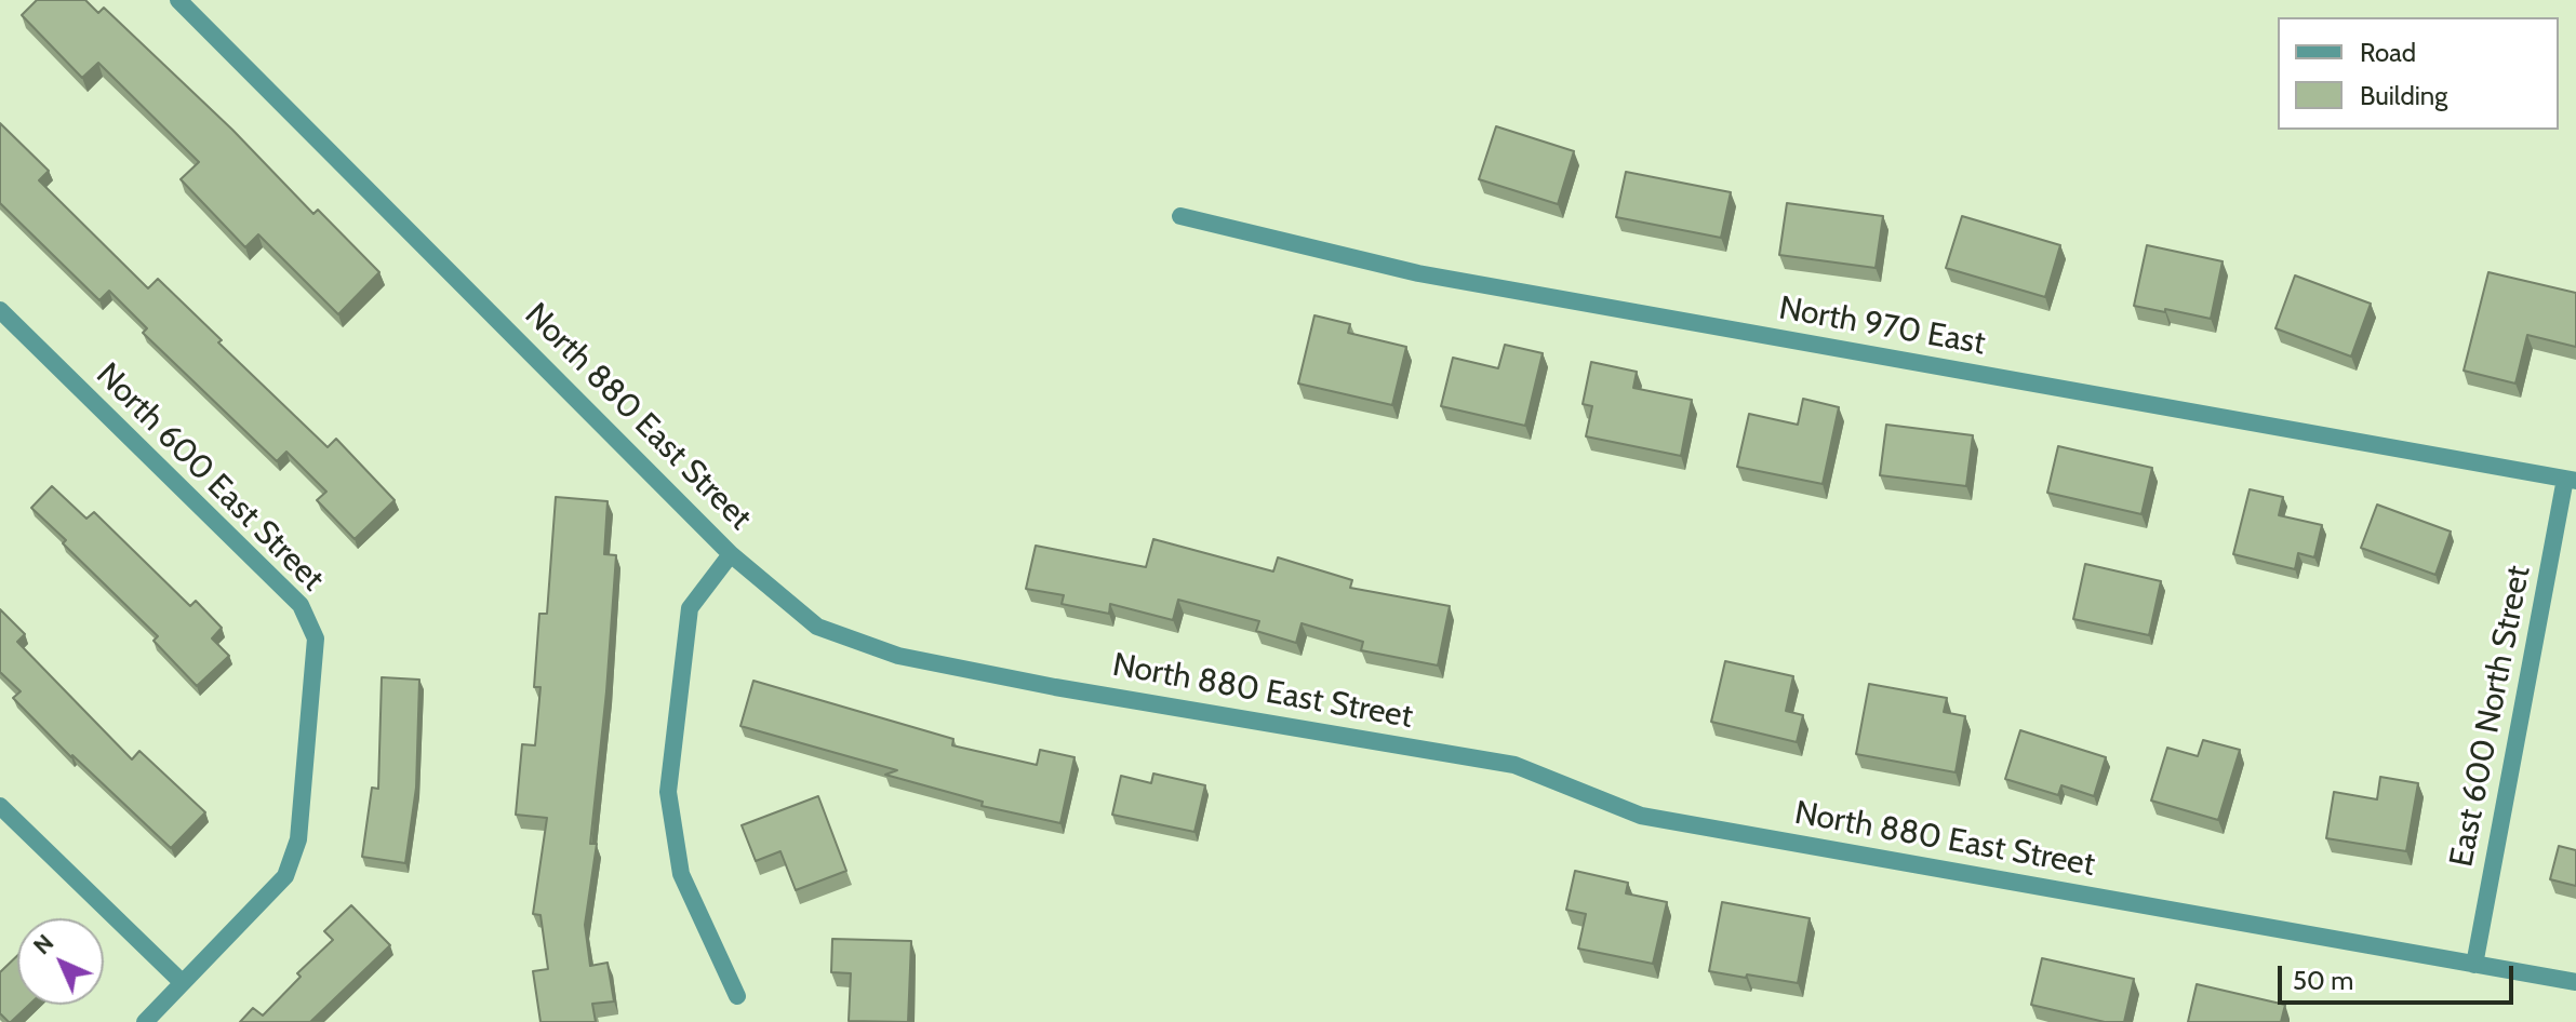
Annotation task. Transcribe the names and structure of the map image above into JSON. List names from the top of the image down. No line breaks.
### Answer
{"streets":{"street":["North 970 East","North 880 East Street","North 600 East Street","East 600 North Street"]},"crossings":[["North 970 East","East 600 North Street"],["North 880 East Street","East 600 North Street"]],"legend":["Road","Building"],"scale_bar":"50 m","north":"top left"}
